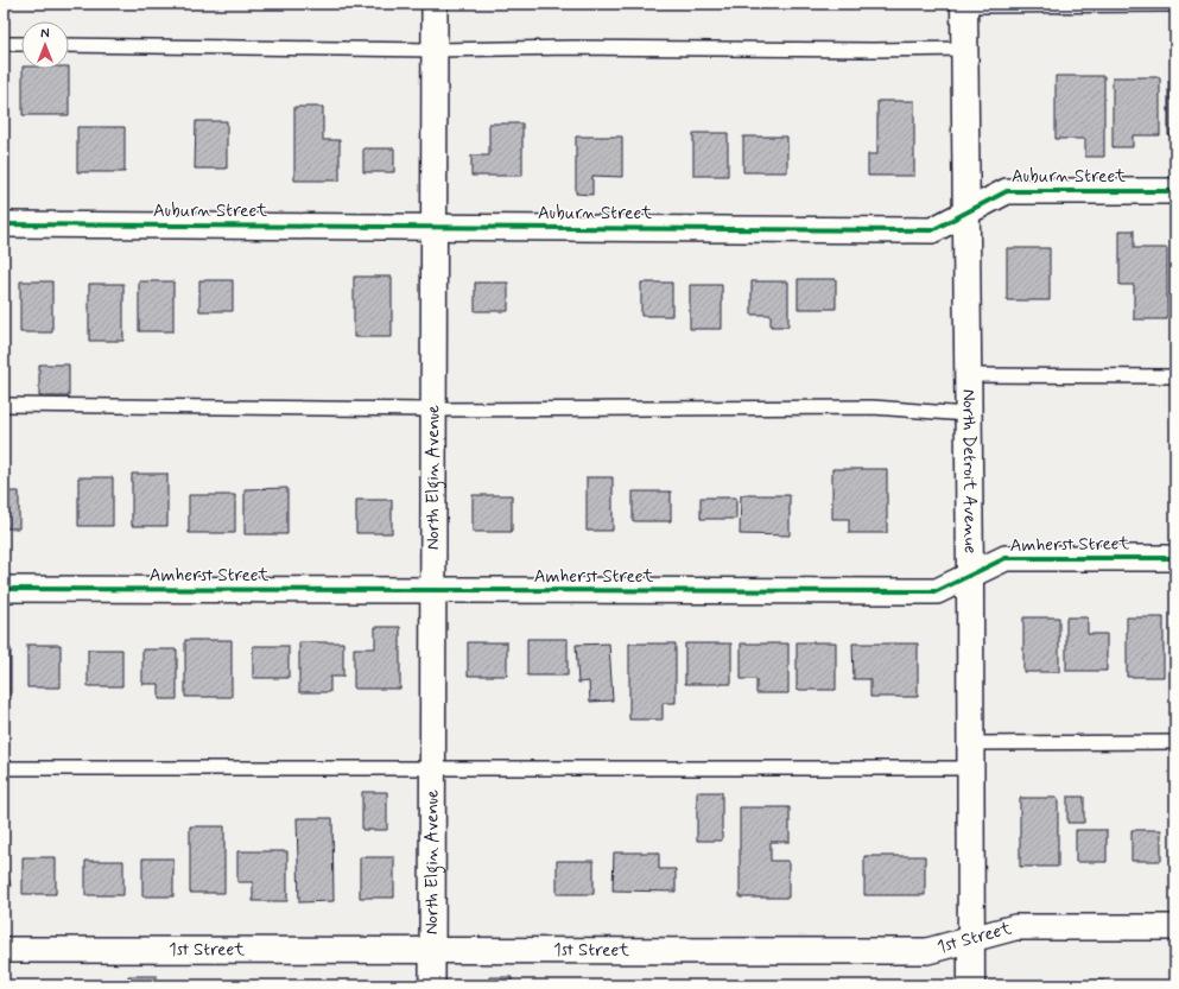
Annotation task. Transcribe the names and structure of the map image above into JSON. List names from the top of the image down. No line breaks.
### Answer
{"streets":{"street":["Auburn Street","North Detroit Avenue","North Elgin Avenue","Amherst Street","1st Street"]},"crossings":[["Auburn Street","North Detroit Avenue"],["Auburn Street","North Elgin Avenue"],["North Detroit Avenue","Amherst Street"],["North Detroit Avenue","1st Street"],["North Elgin Avenue","Amherst Street"],["North Elgin Avenue","1st Street"]],"north":"top"}
